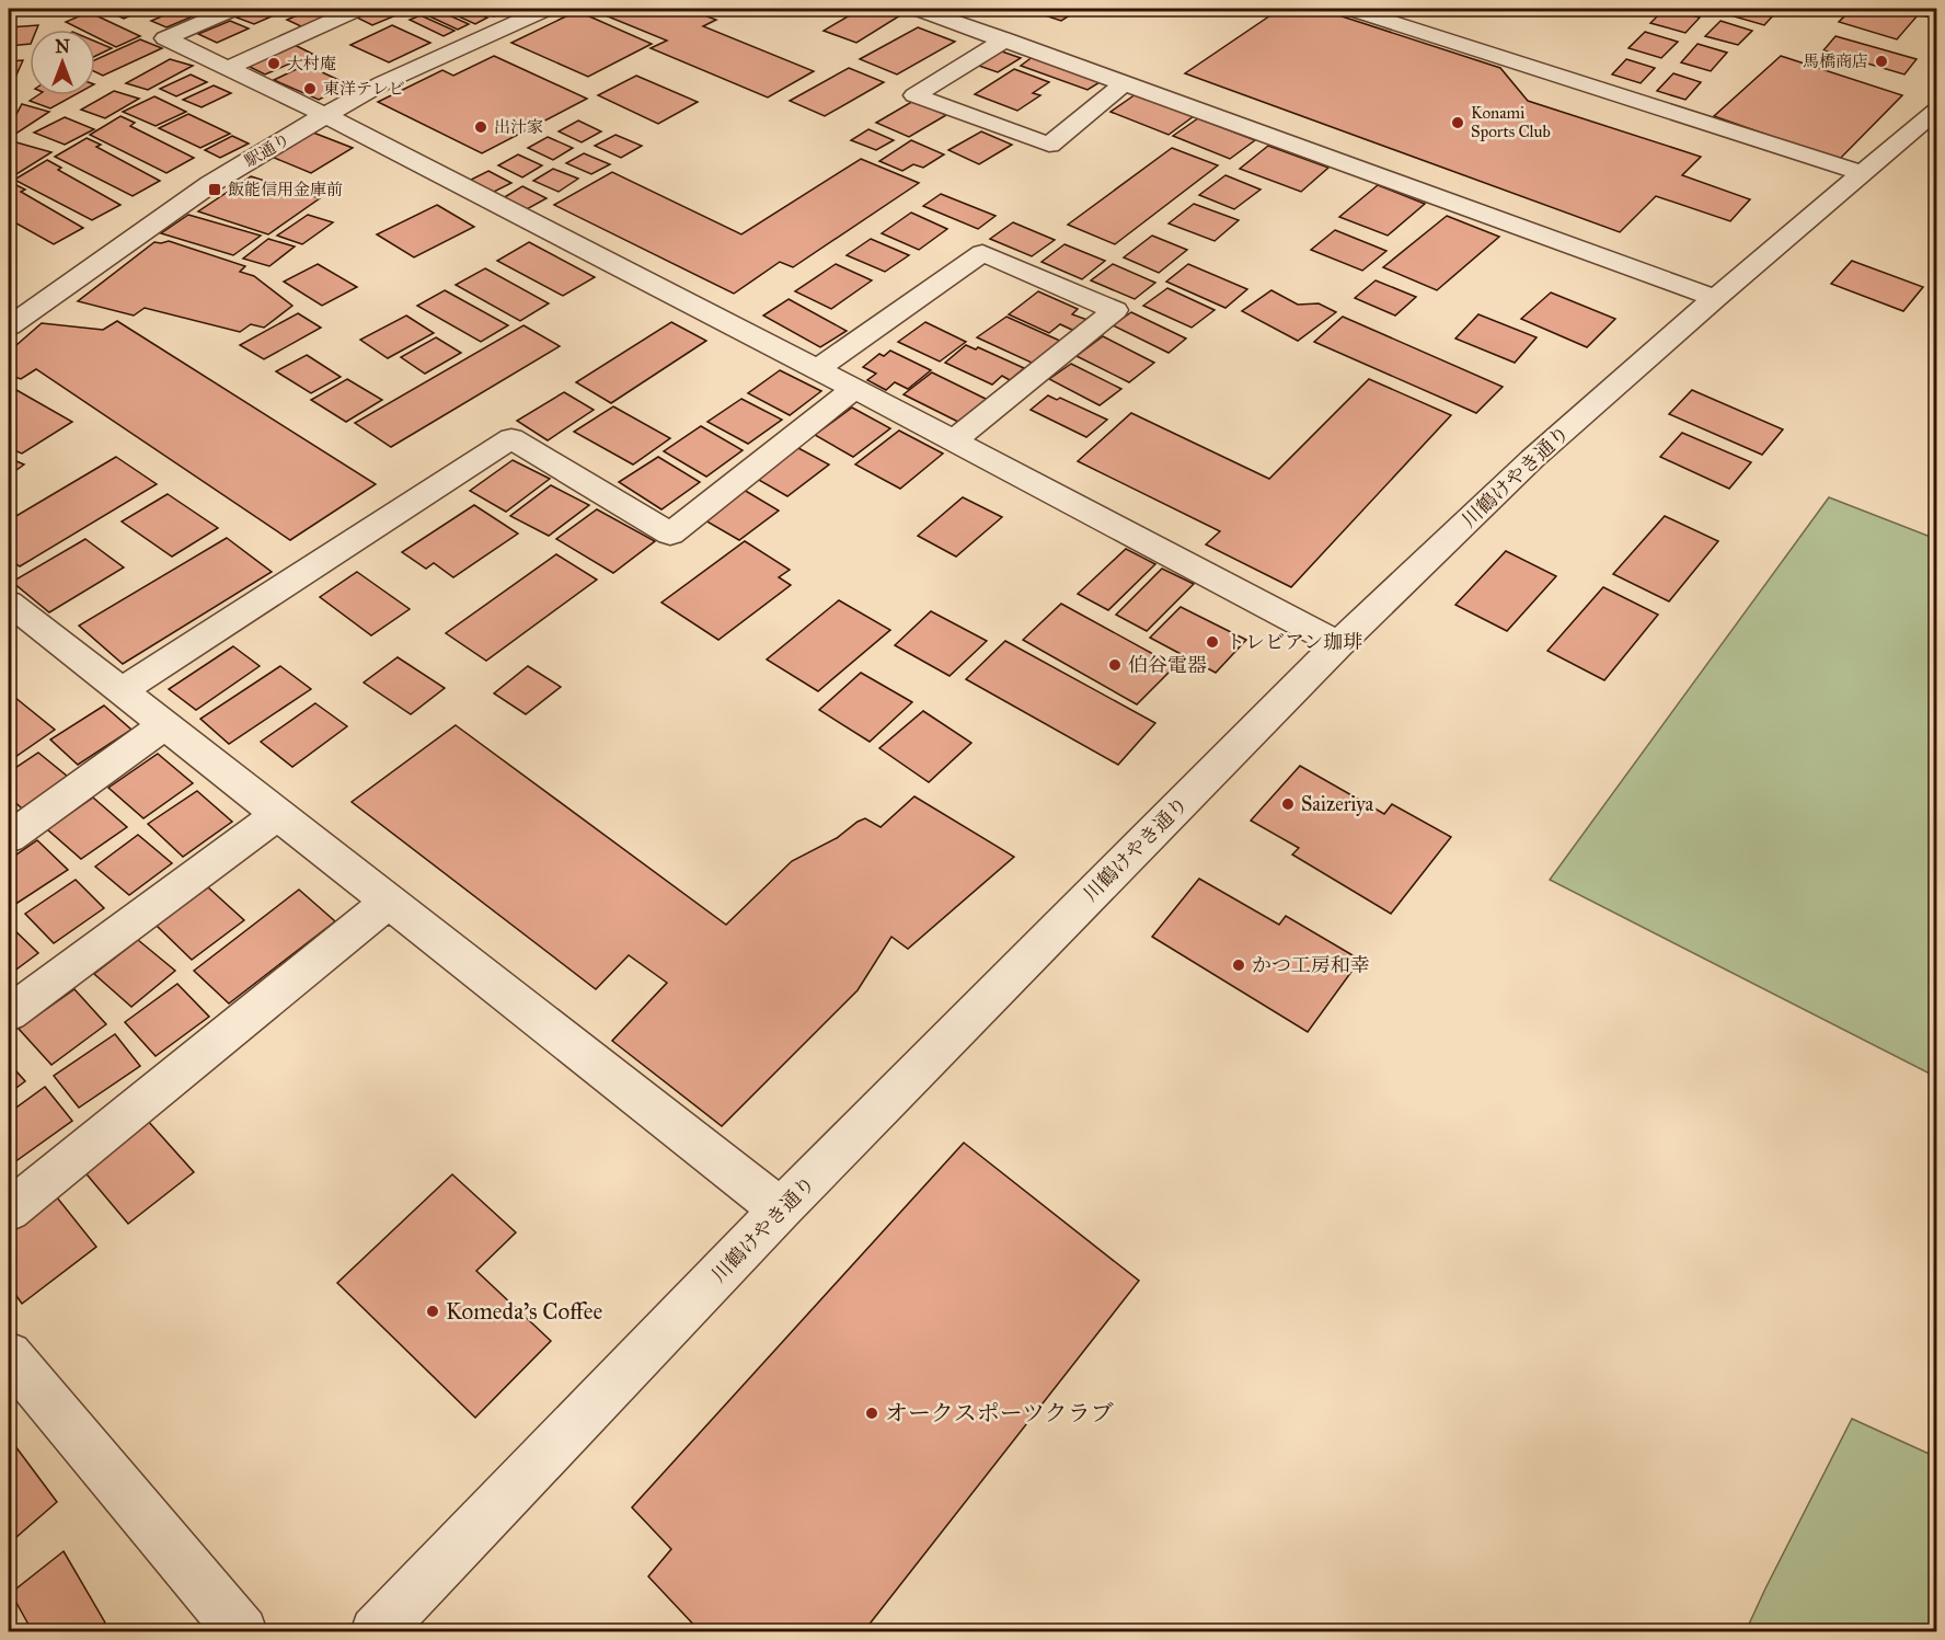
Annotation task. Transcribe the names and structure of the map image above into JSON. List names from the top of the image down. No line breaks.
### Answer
{"streets":{"street":["駅通り","川鶴けやき通り"]},"places":{"other":["馬橋商店","大村庵","東洋テレビ","Konami Sports Club","出汁家","トレビアン珈琲","伯谷電器","Saizeriya","かつ工房和幸","Komeda's Coffee","オークスポーツクラブ"],"transit":["飯能信用金庫前"]},"north":"top"}
